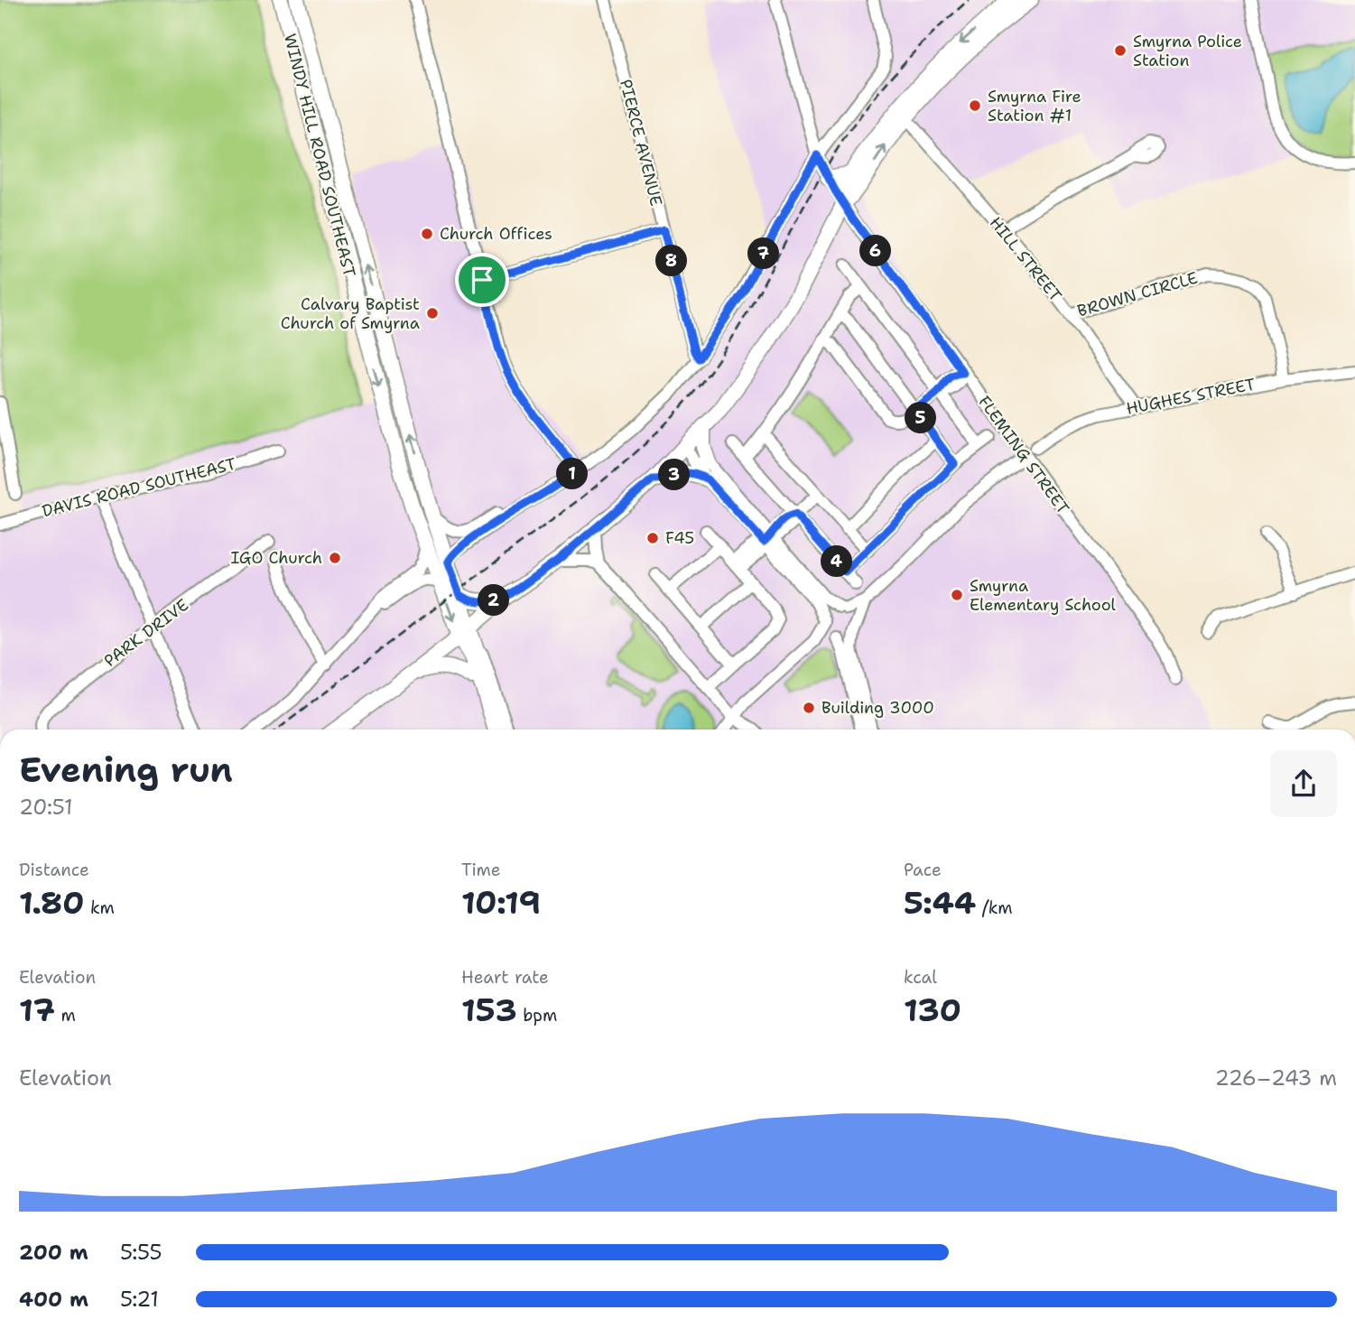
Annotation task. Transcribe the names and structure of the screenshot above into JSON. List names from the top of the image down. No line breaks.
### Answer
{"streets":{"main road":["WINDY HILL ROAD SOUTHEAST"],"street":["PIERCE AVENUE","HILL STREET","BROWN CIRCLE","HUGHES STREET","FLEMING STREET","DAVIS ROAD SOUTHEAST","PARK DRIVE"]},"crossings":[["HILL STREET","BROWN CIRCLE"],["HILL STREET","HUGHES STREET"],["BROWN CIRCLE","HUGHES STREET"]],"places":["Smyrna Police Station","Smyrna Fire Station #1","Church Offices","Calvary Baptist Church of Smyrna","F45","IGO Church","Smyrna Elementary School","Building 3000"],"page":{"pins":["6","7","8","5","1","3","4","2"],"heading":["Evening run","20:51"],"stats":[["Distance","1.80 km"],["Time","10:19"],["Pace","5:44 /km"],["Elevation","17 m"],["Heart rate","153 bpm"],["kcal","130"]],"chart":["Elevation","226–243 m"],"list":[{"name":"200 m","note":"5:55"},{"name":"400 m","note":"5:21"}]}}
